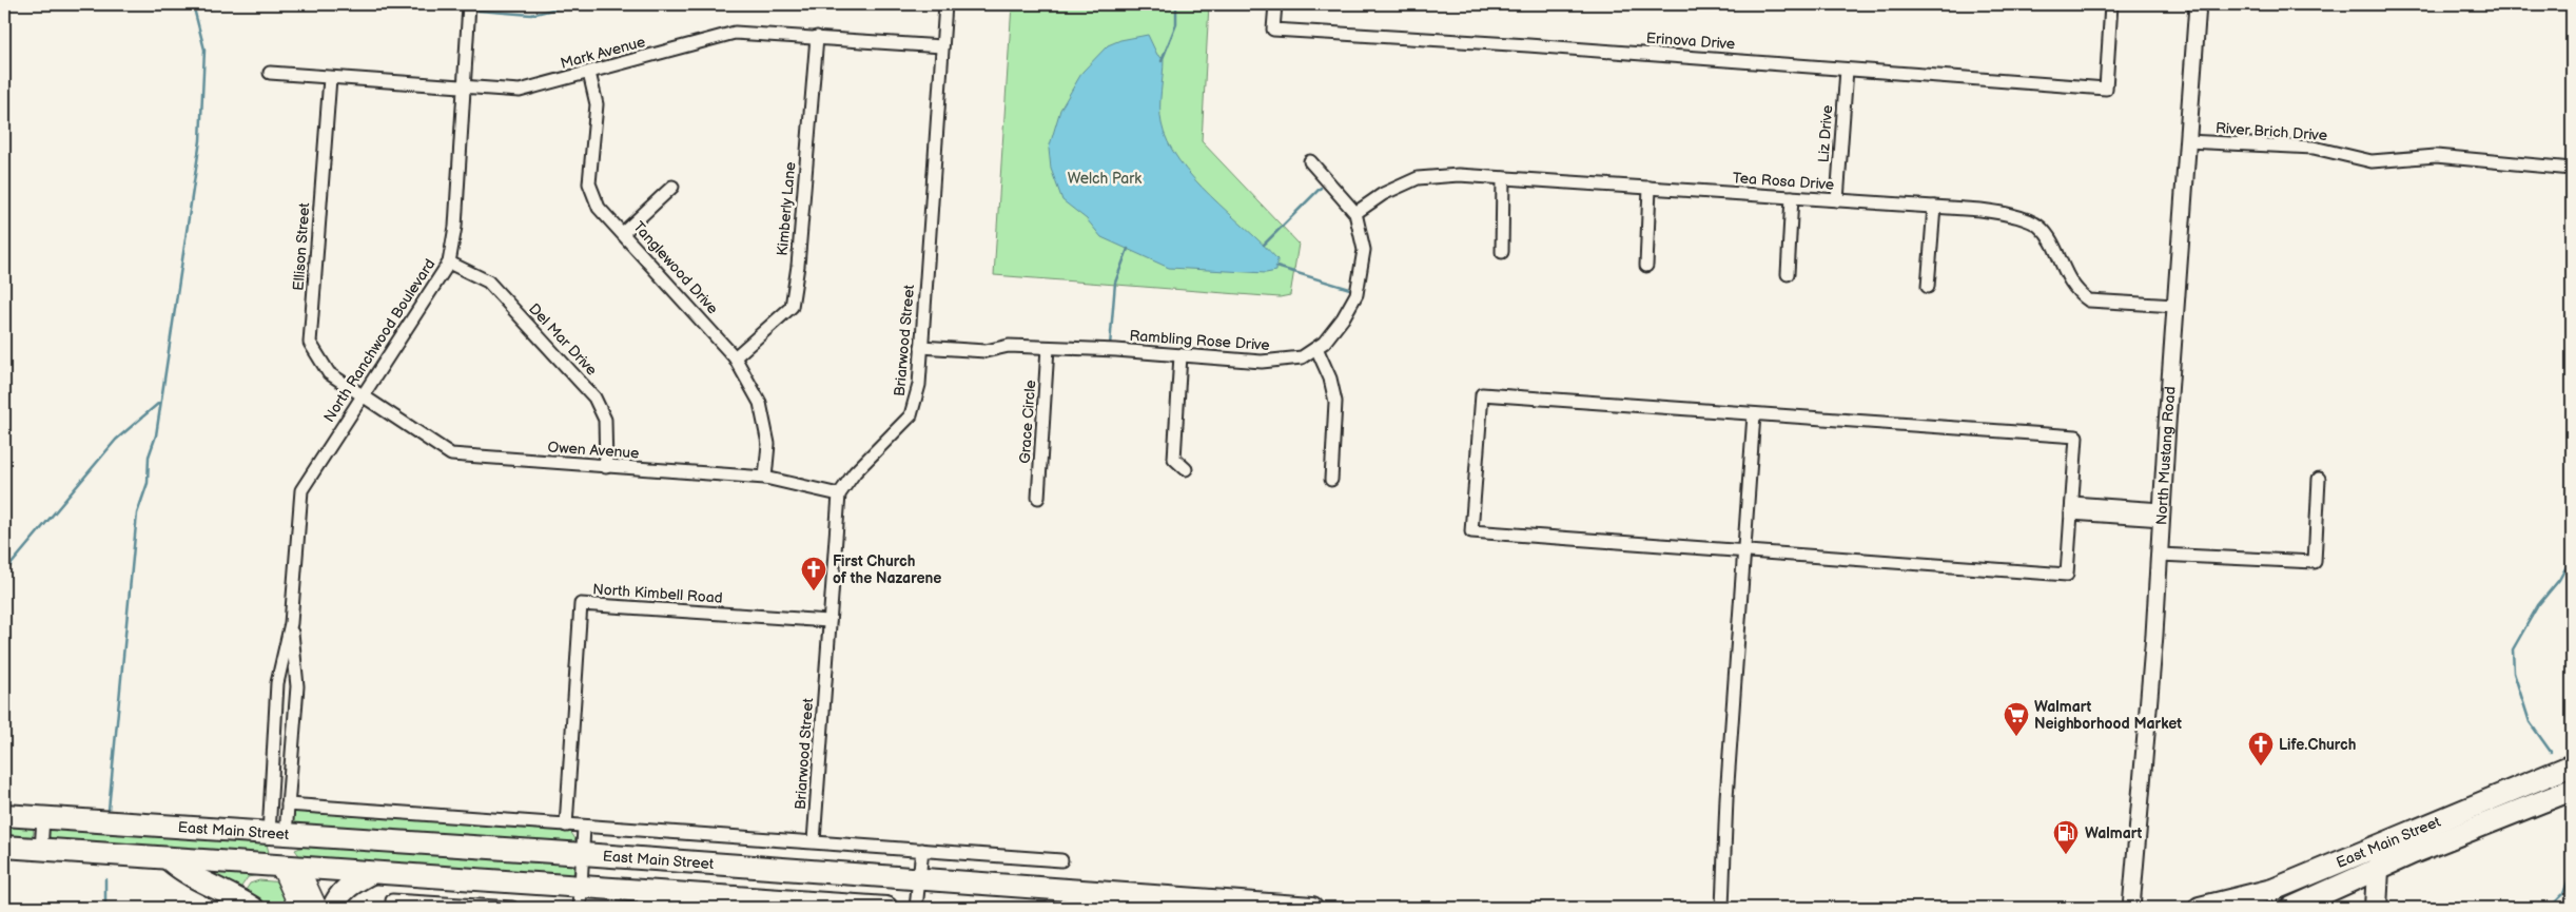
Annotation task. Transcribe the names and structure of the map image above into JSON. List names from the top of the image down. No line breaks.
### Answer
{"streets":{"highway":["East Main Street"],"street":["Erinova Drive","Mark Avenue","River Brich Drive","Liz Drive","Tea Rosa Drive","Kimberly Lane","Ellison Street","Tanglewood Drive","Del Mar Drive","North Ranchwood Boulevard","Briarwood Street","Rambling Rose Drive","Grace Circle","Owen Avenue","North Mustang Road","North Kimbell Road"]},"crossings":[["Erinova Drive","Liz Drive"],["Mark Avenue","Kimberly Lane"],["Mark Avenue","Ellison Street"],["Mark Avenue","Tanglewood Drive"],["Mark Avenue","North Ranchwood Boulevard"],["Mark Avenue","Briarwood Street"],["River Brich Drive","North Mustang Road"],["Liz Drive","Tea Rosa Drive"],["Tea Rosa Drive","Rambling Rose Drive"],["Tea Rosa Drive","North Mustang Road"],["Kimberly Lane","Tanglewood Drive"],["Ellison Street","North Ranchwood Boulevard"],["Ellison Street","Owen Avenue"],["Tanglewood Drive","Owen Avenue"],["Del Mar Drive","North Ranchwood Boulevard"],["Del Mar Drive","Owen Avenue"],["North Ranchwood Boulevard","Owen Avenue"],["North Ranchwood Boulevard","East Main Street"],["Briarwood Street","Rambling Rose Drive"],["Briarwood Street","Owen Avenue"],["Briarwood Street","North Kimbell Road"],["Briarwood Street","East Main Street"],["Rambling Rose Drive","Grace Circle"],["North Kimbell Road","East Main Street"]],"parks":["Welch Park"],"places":{"church":["First Church of the Nazarene","Life.Church"],"supermarket":["Walmart Neighborhood Market"],"fuel station":["Walmart"]}}
